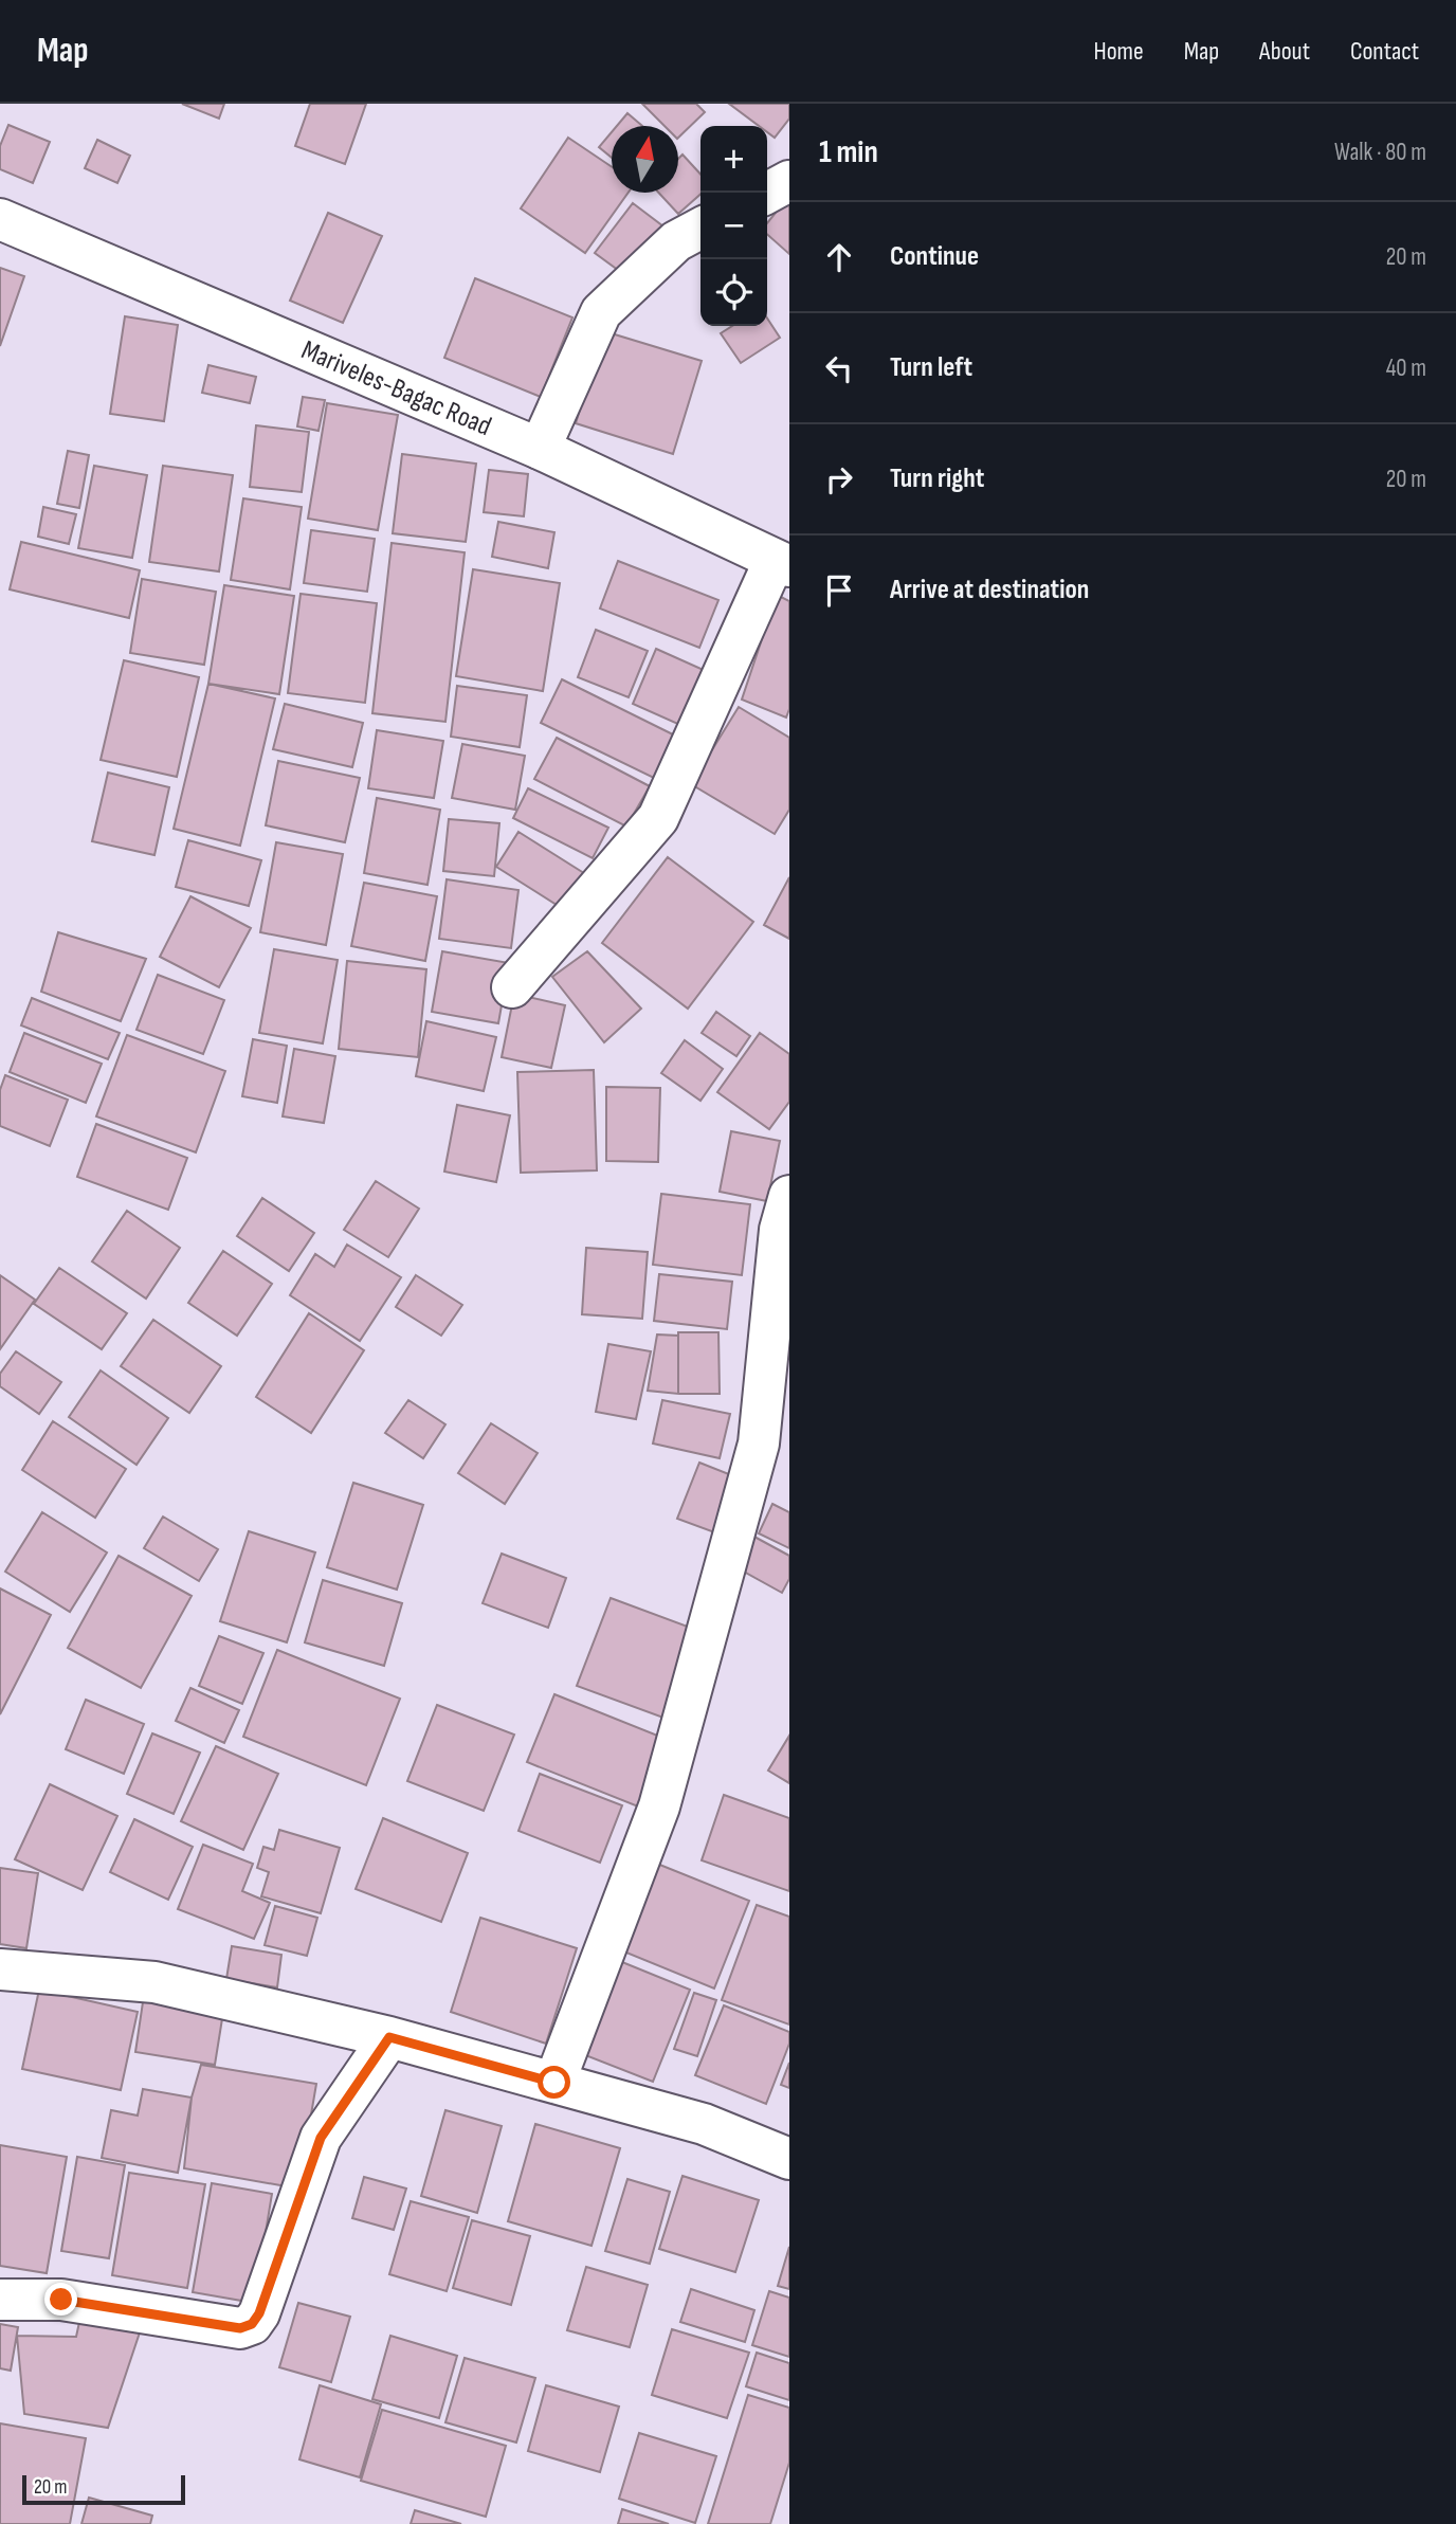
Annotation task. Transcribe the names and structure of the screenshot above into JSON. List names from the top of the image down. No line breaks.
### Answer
{"streets":{"street":["Mariveles-Bagac Road"]},"scale_bar":"20 m","north":"top","page":{"header":"Map","nav":["Home","Map","About","Contact"],"heading":["1 min","Walk · 80 m"],"map_buttons":["+","−"],"list":[["Continue","20 m"],["Turn left","40 m"],["Turn right","20 m"],"Arrive at destination"],"scale":"20 m"}}
